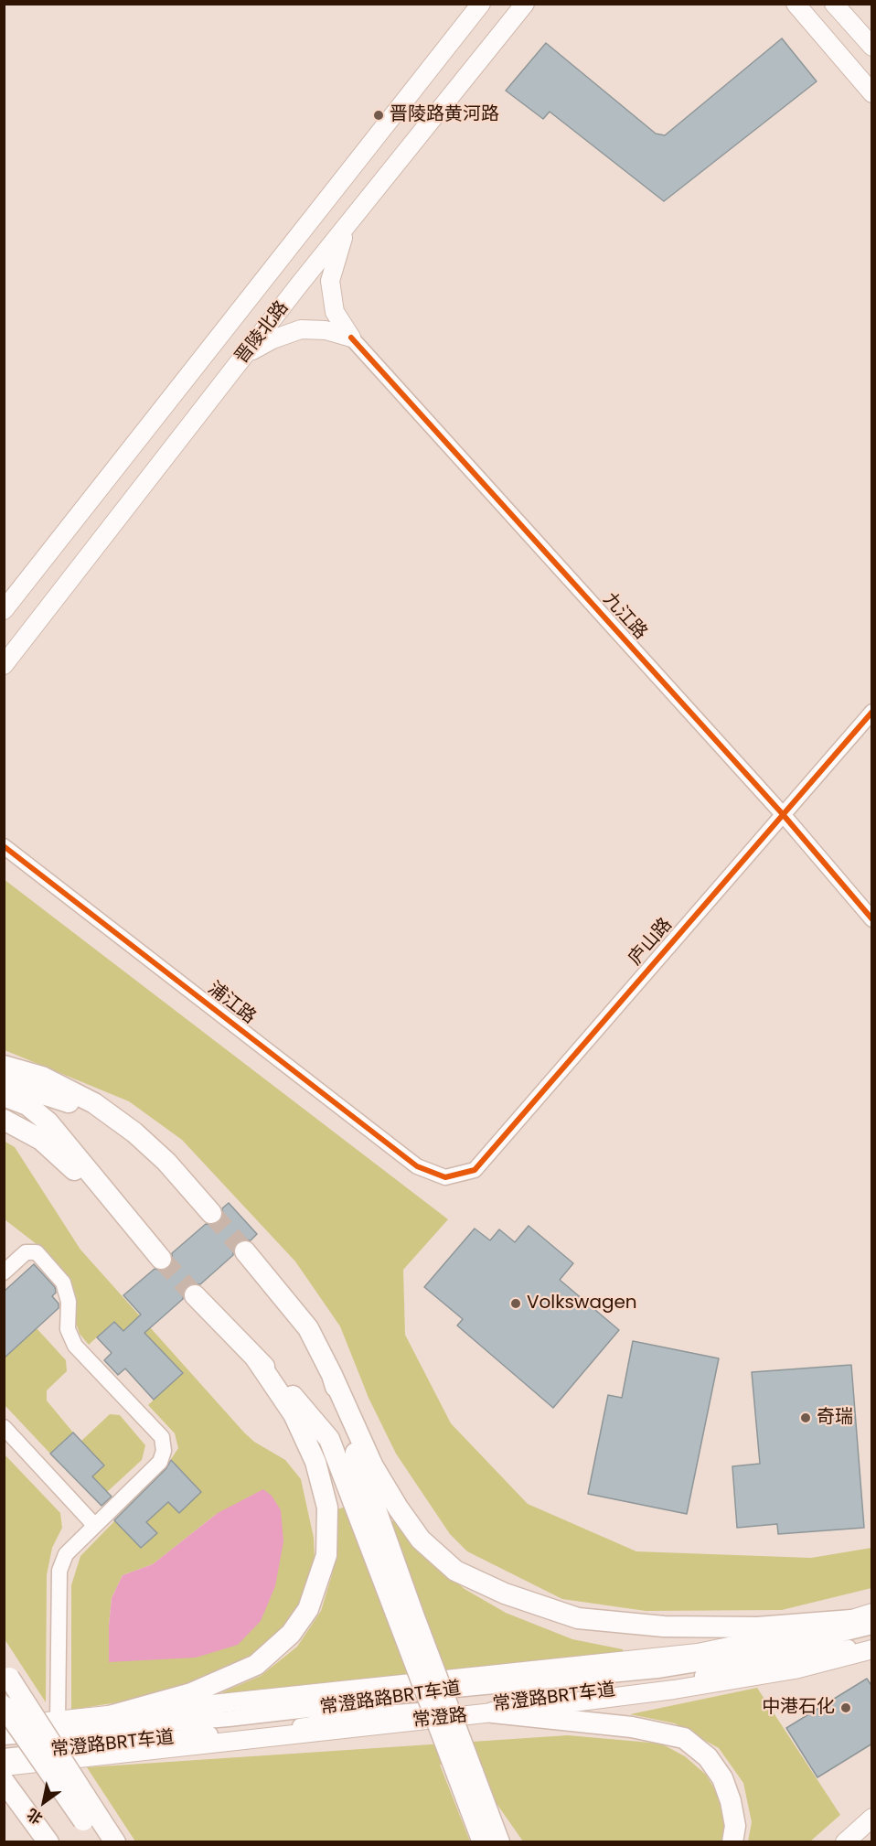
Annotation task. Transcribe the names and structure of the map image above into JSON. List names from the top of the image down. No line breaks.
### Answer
{"streets":{"main road":["晋陵北路","常澄路"],"street":["九江路","庐山路","浦江路","常澄路BRT车道","常澄路路BRT车道"]},"crossings":[["九江路","庐山路"],["庐山路","浦江路"]],"places":["晋陵路黄河路","Volkswagen","奇瑞","中港石化"],"north":"bottom left"}
